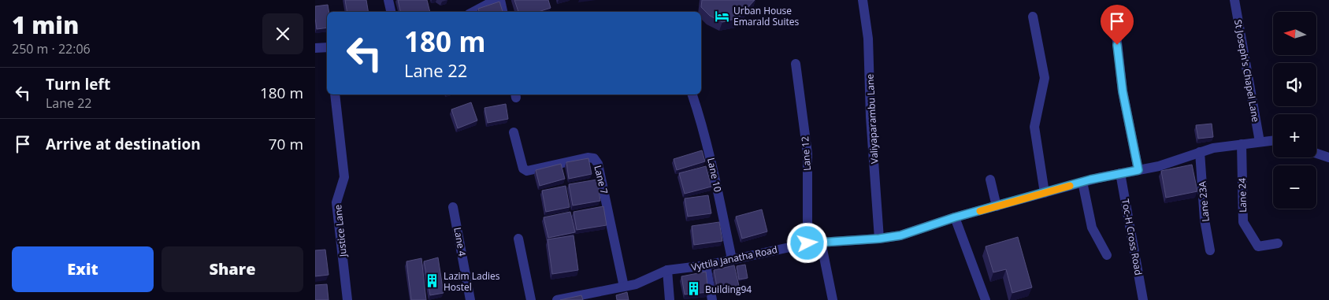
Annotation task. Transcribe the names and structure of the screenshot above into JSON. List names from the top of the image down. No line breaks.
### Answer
{"streets":{"street":["St Joseph's Chapel Lane","Valiyaparambu Lane","Lane 12","Lane 10","Lane 7","Lane 24","Lane 23A","Justice Lane","Toc-H Cross Road","Lane 4","Vyttila Janatha Road"]},"crossings":[["St Joseph's Chapel Lane","Vyttila Janatha Road"],["Valiyaparambu Lane","Vyttila Janatha Road"],["Lane 12","Vyttila Janatha Road"],["Lane 10","Vyttila Janatha Road"],["Lane 7","Vyttila Janatha Road"],["Lane 24","Vyttila Janatha Road"],["Lane 23A","Vyttila Janatha Road"],["Toc-H Cross Road","Vyttila Janatha Road"]],"places":{"hotel":["Urban House Emarald Suites"],"building":["Lazim Ladies Hostel","Building94"]},"north":"left","page":{"heading":["1 min","250 m · 22:06"],"map_buttons":["+","−"],"turn":["180 m","Lane 22"],"list":[{"name":"Turn left","note":"Lane 22","value":"180 m"},{"name":"Arrive at destination","value":"70 m"}],"buttons":["Exit","Share"]}}
